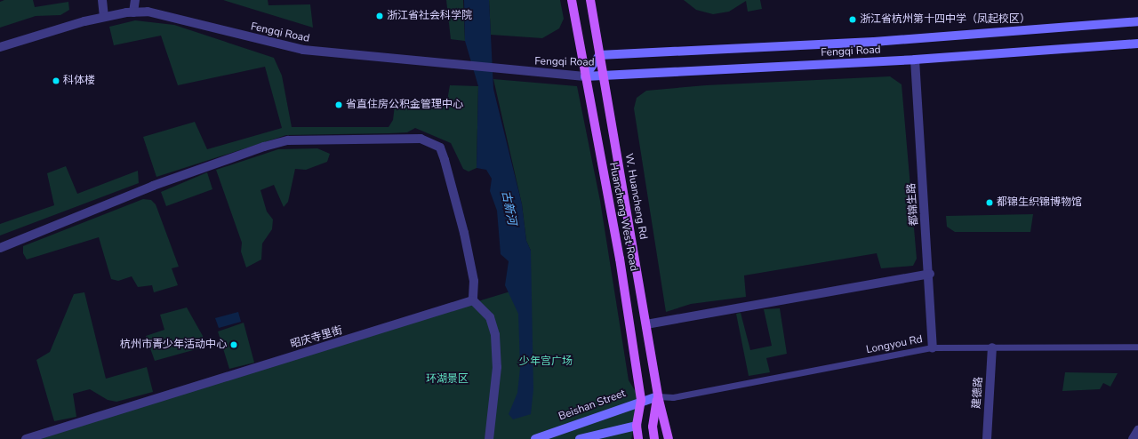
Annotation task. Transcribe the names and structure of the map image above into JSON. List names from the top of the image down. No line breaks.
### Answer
{"streets":{"main road":["Fengqi Road","W. Huancheng Rd","Huancheng West Road","Beishan Street"],"street":["都锦生路","昭庆寺里街","Longyou Rd","建德路"]},"crossings":[["Fengqi Road","W. Huancheng Rd"],["Fengqi Road","都锦生路"],["Fengqi Road","Huancheng West Road"],["W. Huancheng Rd","Longyou Rd"],["W. Huancheng Rd","Beishan Street"],["都锦生路","Longyou Rd"],["Huancheng West Road","Beishan Street"],["Longyou Rd","建德路"],["Longyou Rd","Beishan Street"]],"water":["古新河"],"parks":["少年宫广场","环湖景区"],"places":["浙江省社会科学院","浙江省杭州第十四中学（凤起校区）","科体楼","省直住房公积金管理中心","都锦生织锦博物馆","杭州市青少年活动中心"]}
